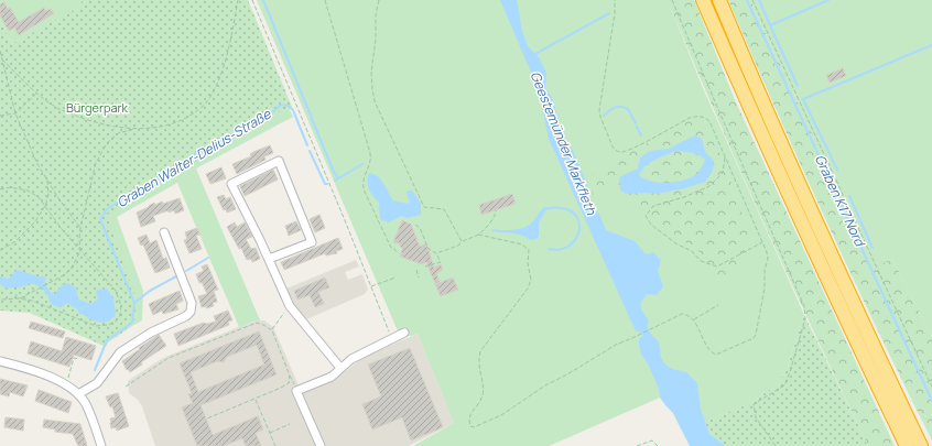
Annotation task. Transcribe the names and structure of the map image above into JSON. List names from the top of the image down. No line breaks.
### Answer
{"water":["Geestemünder Markfleth","Graben Walter-Delius-Straße","Graben K17 Nord"],"parks":["Bürgerpark"]}
